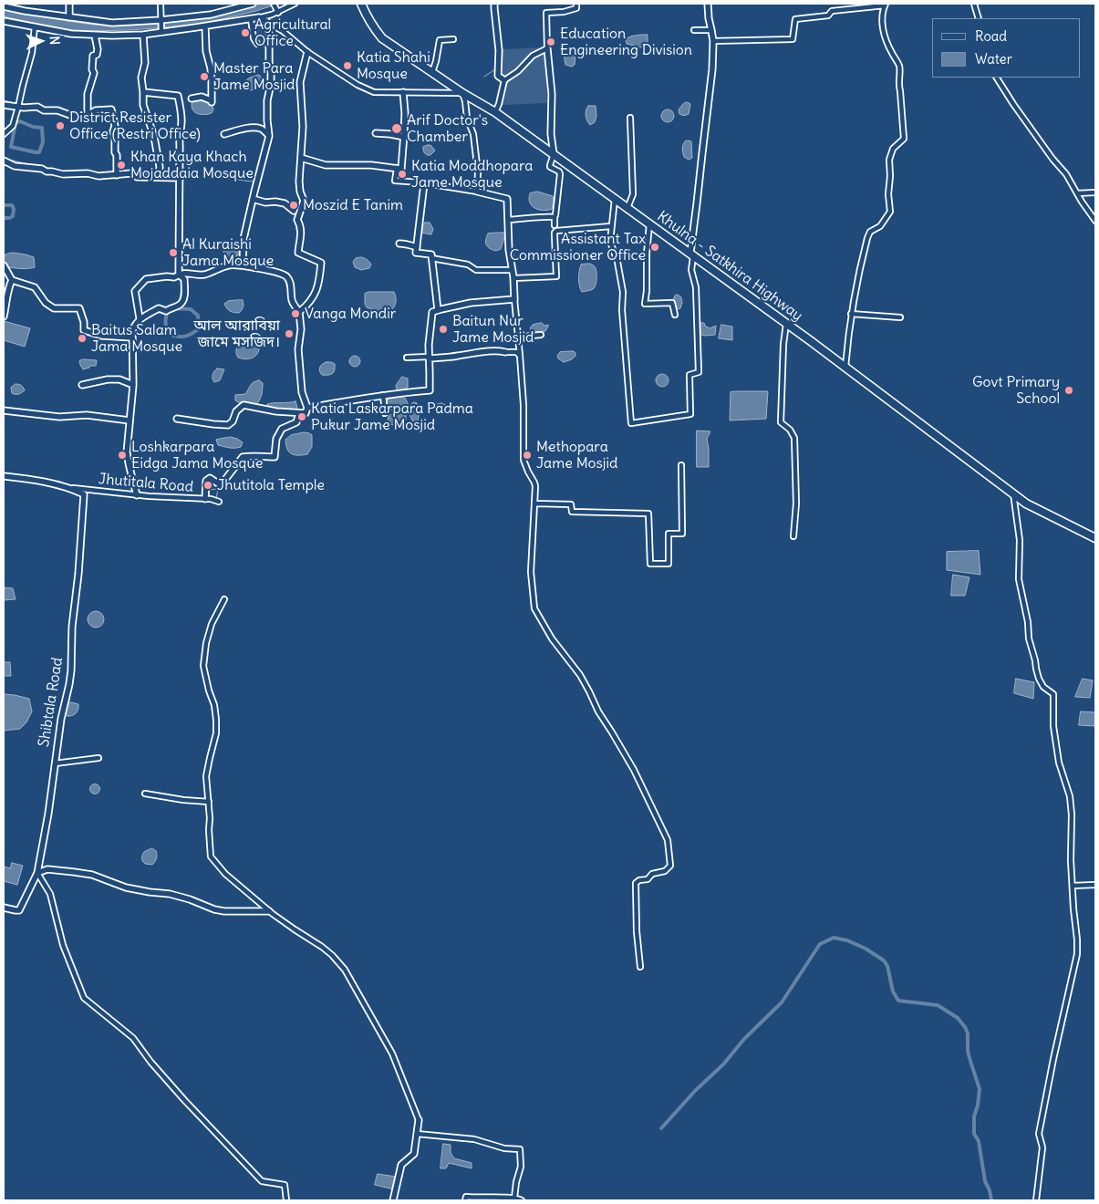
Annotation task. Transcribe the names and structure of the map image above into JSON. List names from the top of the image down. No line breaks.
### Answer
{"streets":{"highway":["Khulna - Satkhira Highway"],"street":["Jhutitala Road","Shibtala Road"]},"crossings":[["Jhutitala Road","Shibtala Road"]],"places":["Agricultural Office","Education Engineering Division","Katia Shahi Mosque","Master Para Jame Mosjid","District Resister Office (Restri Office)","Arif Doctor's Chamber","Khan Kaya Khach Mojaddaia Mosque","Katia Moddhopara Jame Mosque","Moszid E Tanim","Assistant Tax Commissioner Office","Al Kuraishi Jama Mosque","Vanga Mondir","Baitun Nur Jame Mosjid","আল আরাবিয়া জামে মসজিদ।","Baitus Salam Jama Mosque","Govt Primary School","Katia Laskarpara Padma Pukur Jame Mosjid","Loshkarpara Eidga Jama Mosque","Methopara Jame Mosjid","Jhutitola Temple"],"legend":["Road","Water"],"north":"right"}
